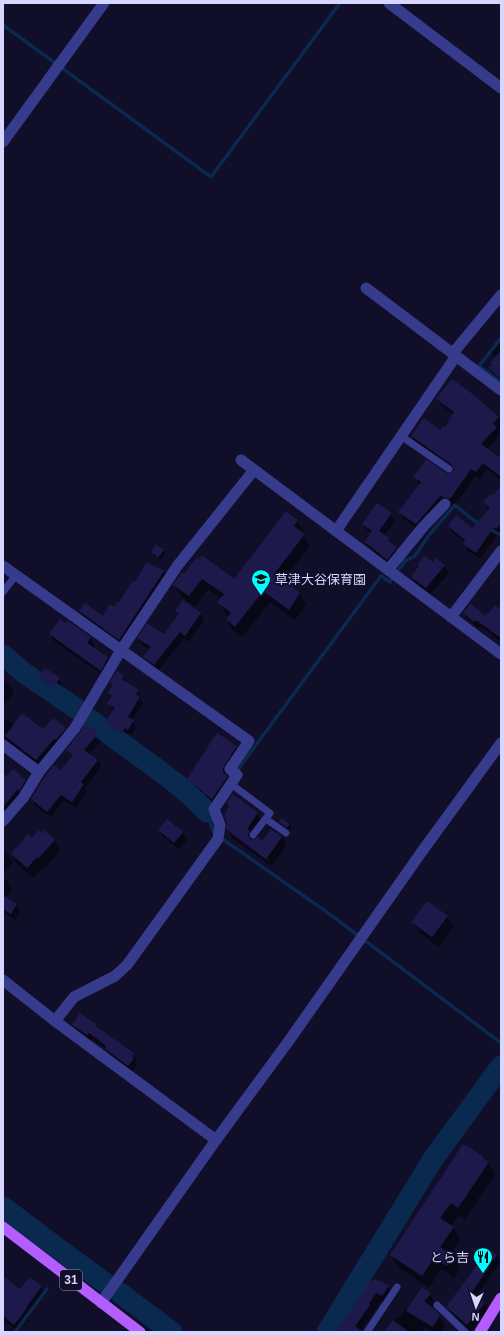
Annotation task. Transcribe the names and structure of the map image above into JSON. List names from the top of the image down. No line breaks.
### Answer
{"streets":{"main road":["31"]},"places":{"school or university":["草津大谷保育園"],"restaurant":["とら吉"]},"north":"bottom"}
